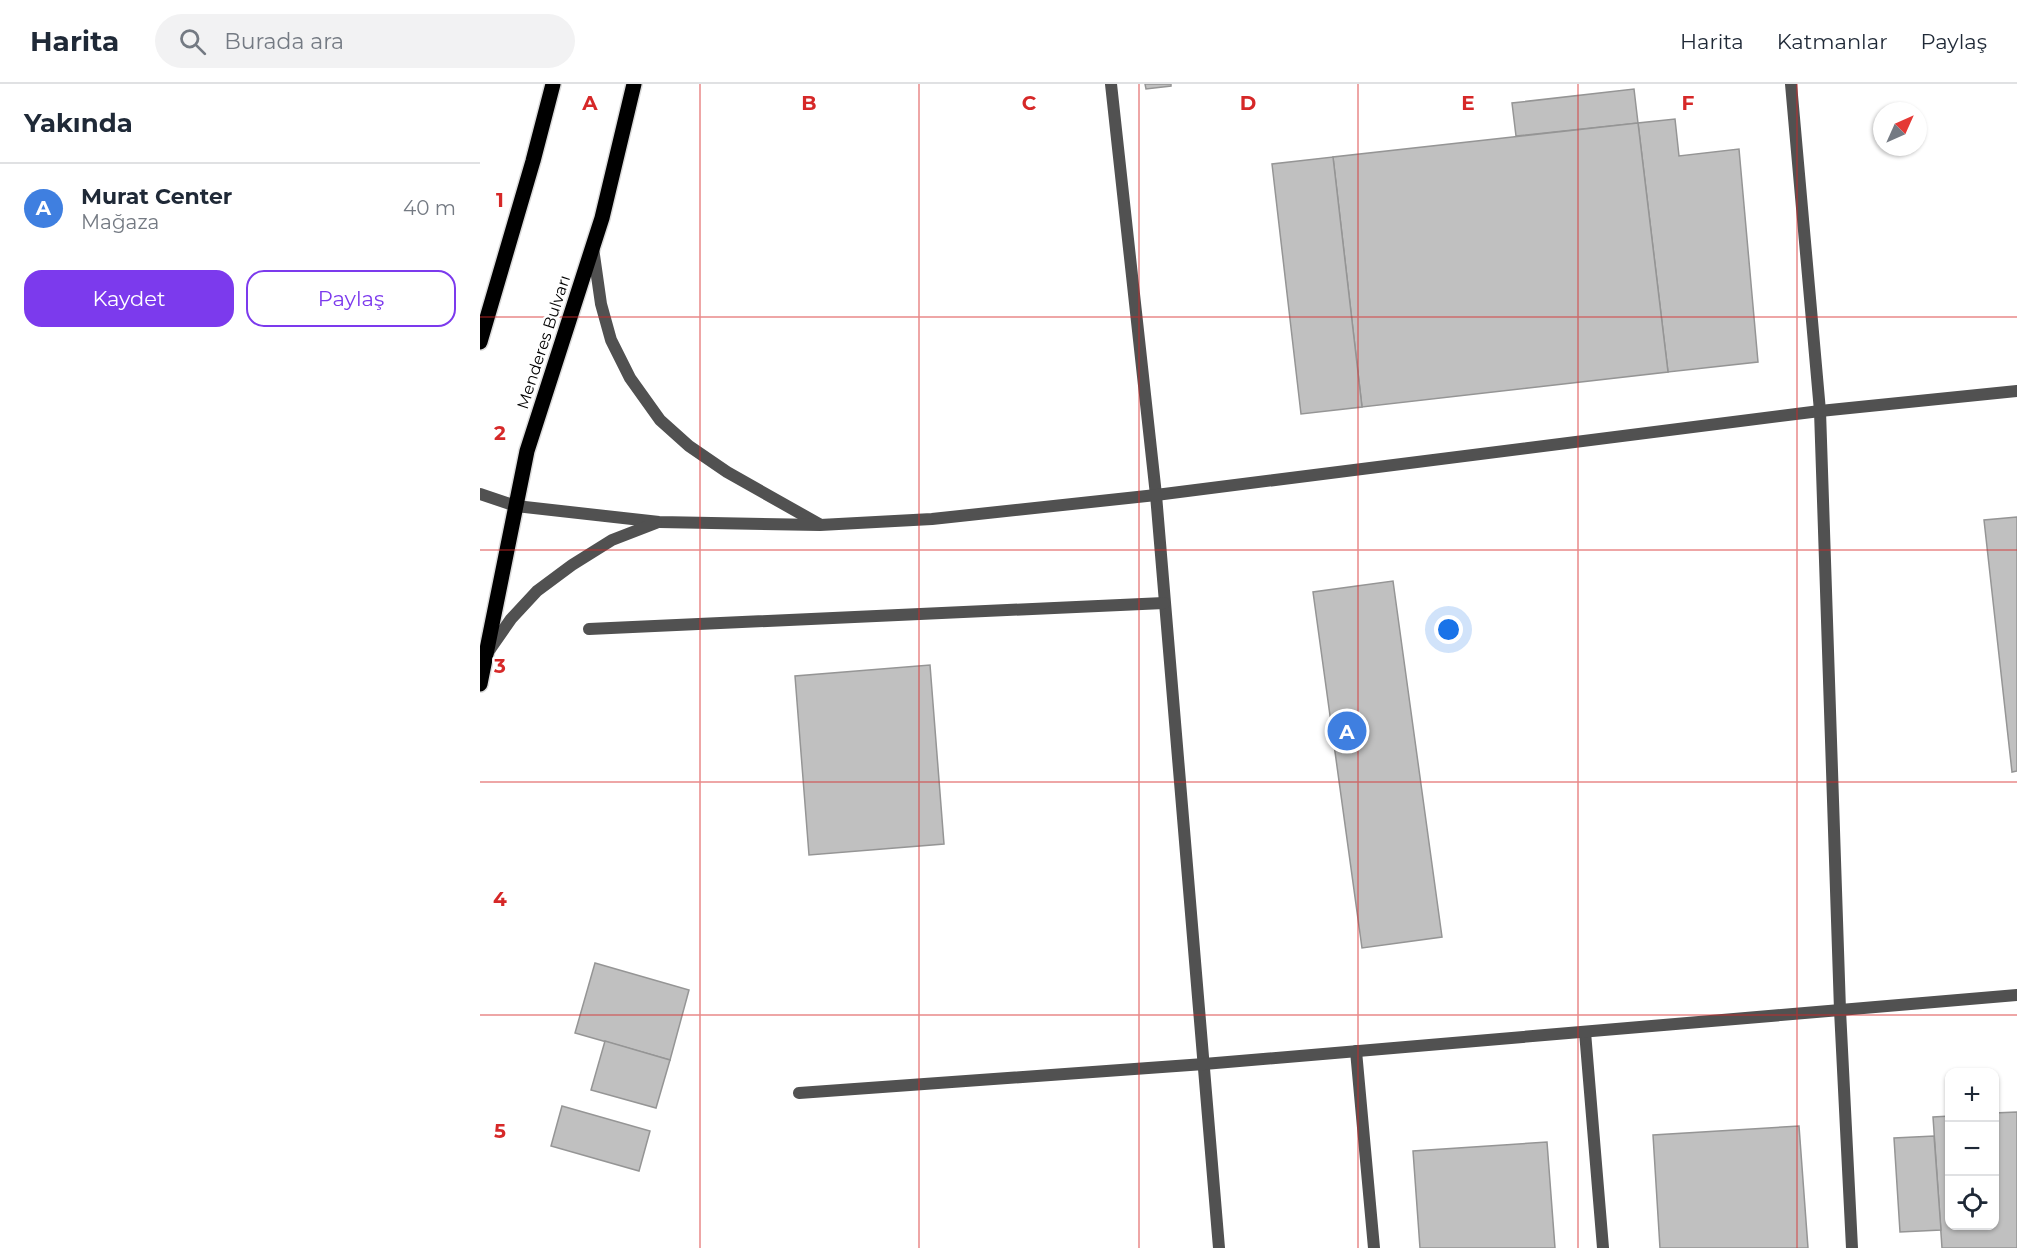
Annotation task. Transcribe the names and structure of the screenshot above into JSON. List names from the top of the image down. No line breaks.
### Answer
{"streets":{"main road":["Menderes Bulvarı"]},"north":"top right","page":{"header":"Harita","search":"Burada ara","nav":["Harita","Katmanlar","Paylaş"],"heading":"Yakında","list":[{"mark":"A","name":"Murat Center","note":"Mağaza","value":"40 m"}],"buttons":["Kaydet","Paylaş"],"pins":"A","map_buttons":["+","−"]},"grid":{"columns":["A","B","C","D","E","F"],"rows":["1","2","3","4","5"]}}
